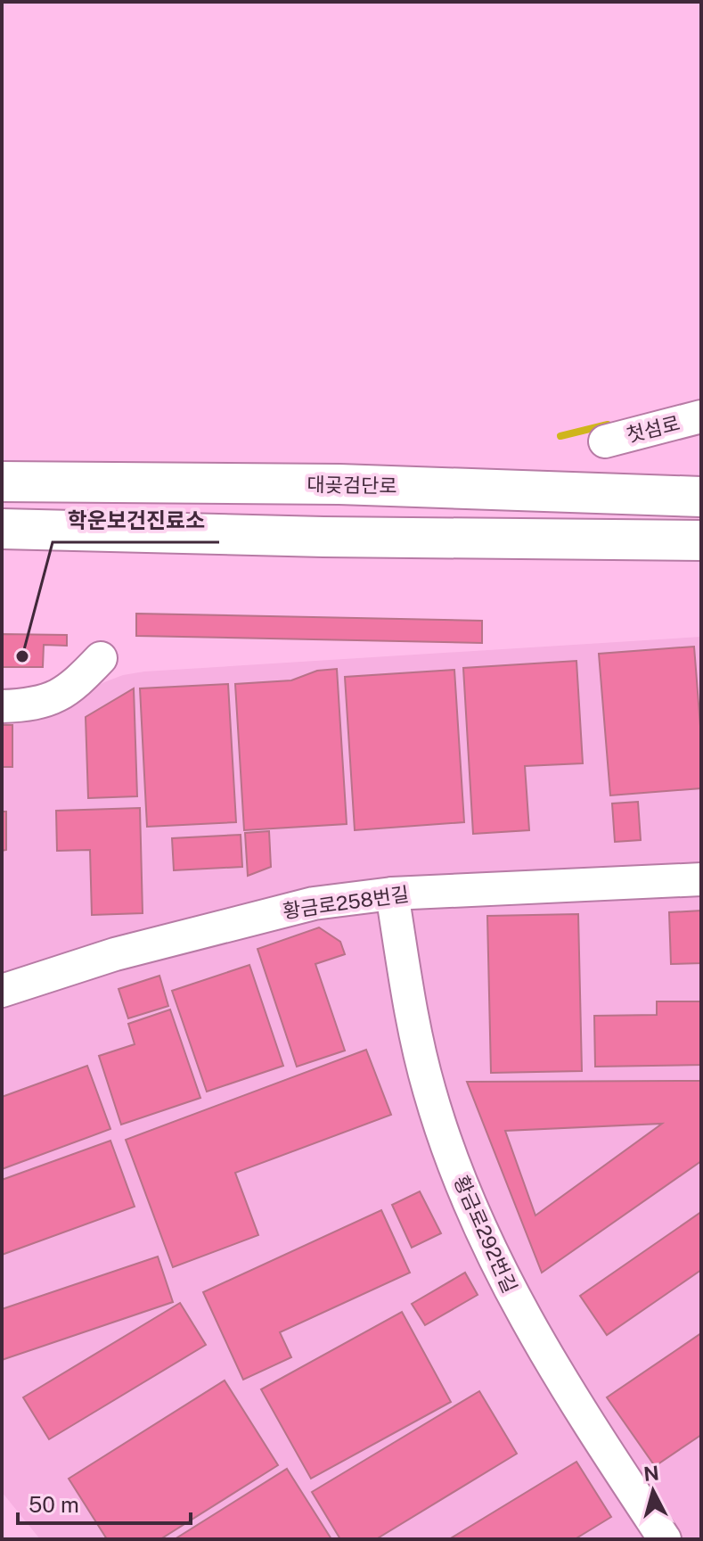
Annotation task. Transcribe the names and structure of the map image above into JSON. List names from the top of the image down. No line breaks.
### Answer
{"streets":{"main road":["대곶검단로"],"street":["첫섬로","황금로258번길","황금로292번길"]},"crossings":[["황금로258번길","황금로292번길"]],"places":["학운보건진료소"],"scale_bar":"50 m","north":"top"}
